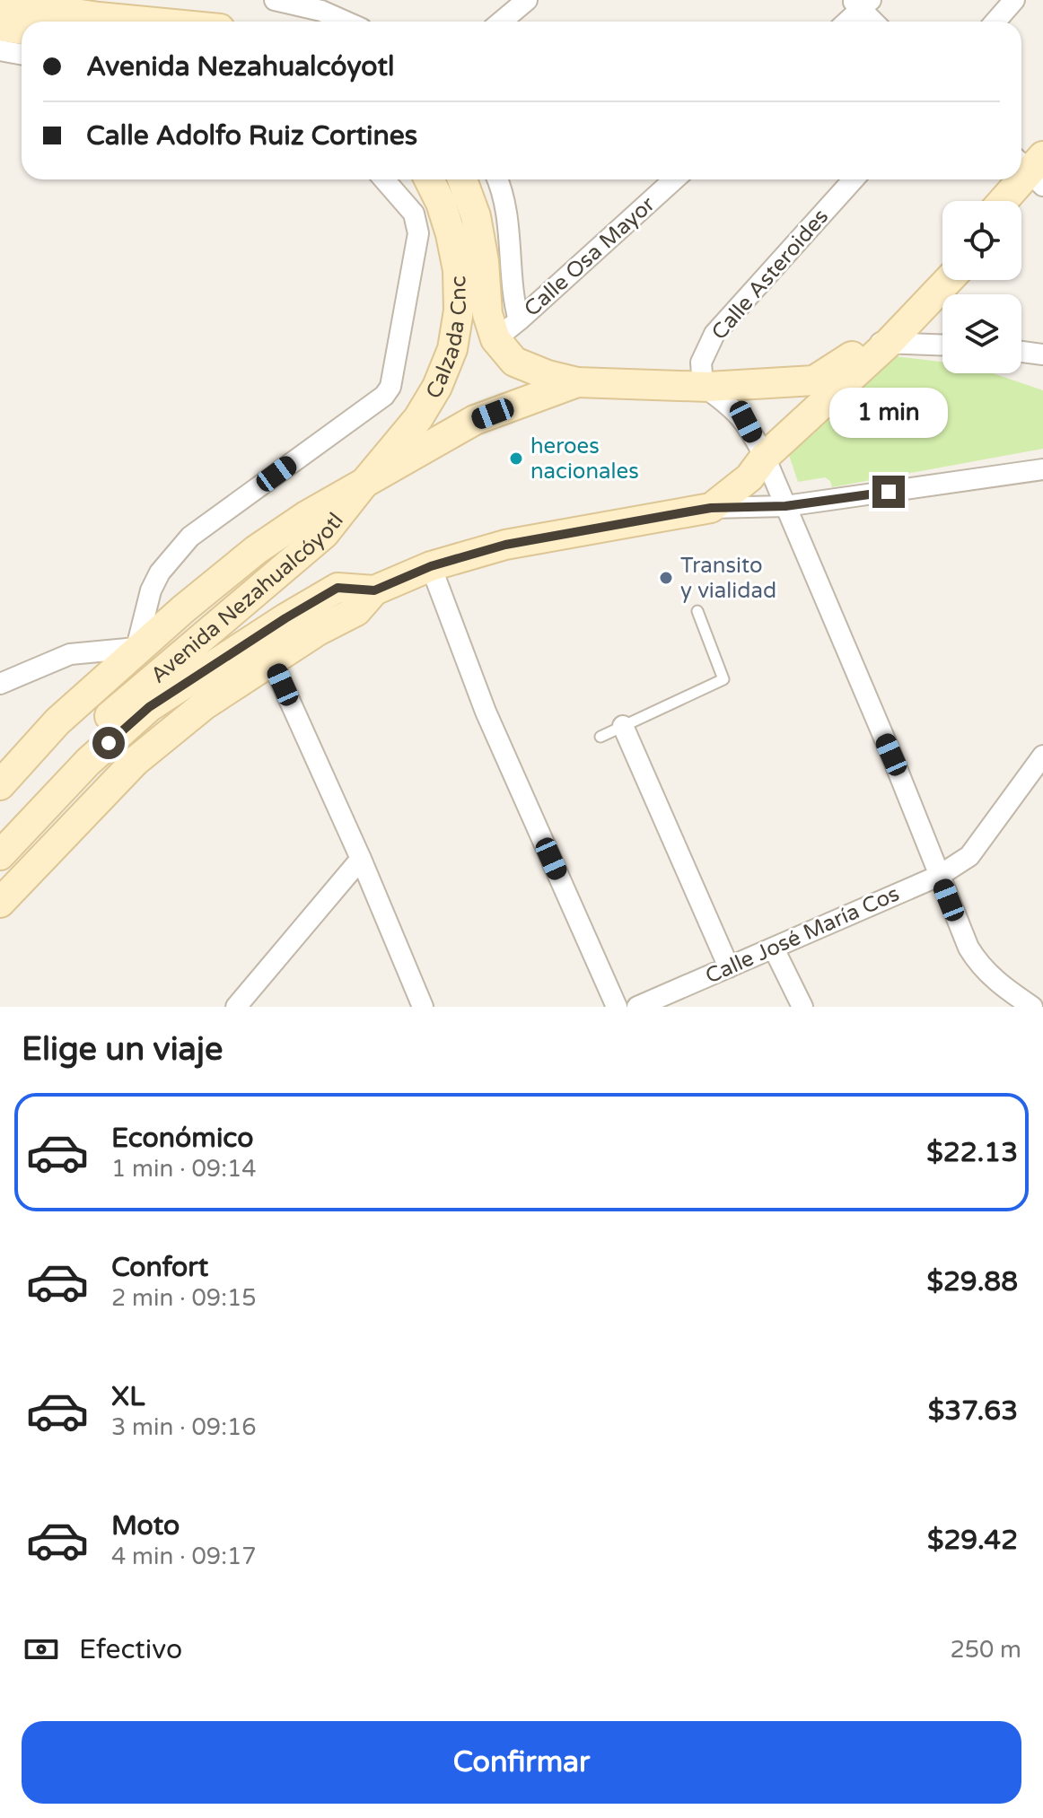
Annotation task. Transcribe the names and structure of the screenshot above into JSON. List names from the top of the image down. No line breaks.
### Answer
{"streets":{"main road":["Calzada Cnc","Avenida Nezahualcóyotl"],"street":["Calle Osa Mayor","Calle Asteroides","Calle José María Cos"]},"crossings":[["Calle Osa Mayor","Calzada Cnc"],["Calzada Cnc","Avenida Nezahualcóyotl"]],"places":["heroes nacionales","Transito y vialidad"],"page":{"banner":["Avenida Nezahualcóyotl","Calle Adolfo Ruiz Cortines"],"bubble":"1 min","heading":"Elige un viaje","list":[{"name":"Económico","note":"1 min · 09:14","value":"$22.13"},{"name":"Confort","note":"2 min · 09:15","value":"$29.88"},{"name":"XL","note":"3 min · 09:16","value":"$37.63"},{"name":"Moto","note":"4 min · 09:17","value":"$29.42"}],"pay":["Efectivo","250 m"],"buttons":"Confirmar"}}
